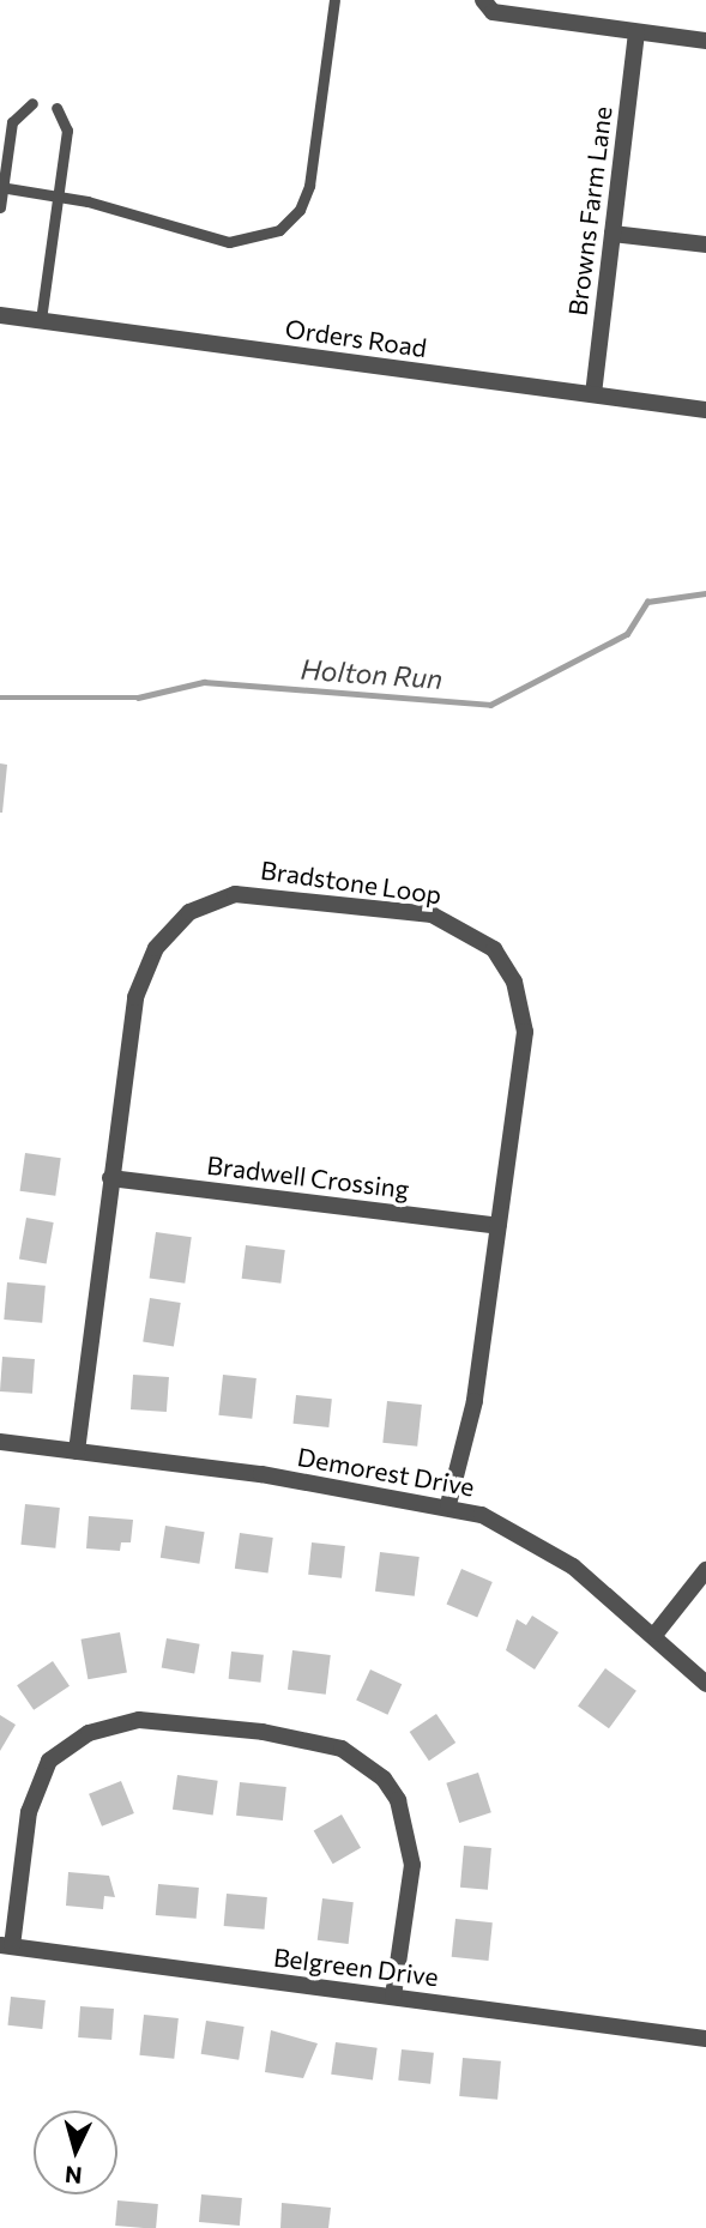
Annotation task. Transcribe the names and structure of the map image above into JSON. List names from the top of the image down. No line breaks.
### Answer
{"streets":{"street":["Browns Farm Lane","Orders Road","Bradstone Loop","Bradwell Crossing","Demorest Drive","Belgreen Drive"]},"crossings":[["Browns Farm Lane","Orders Road"],["Bradstone Loop","Bradwell Crossing"],["Bradstone Loop","Demorest Drive"]],"water":["Holton Run"],"north":"bottom"}
